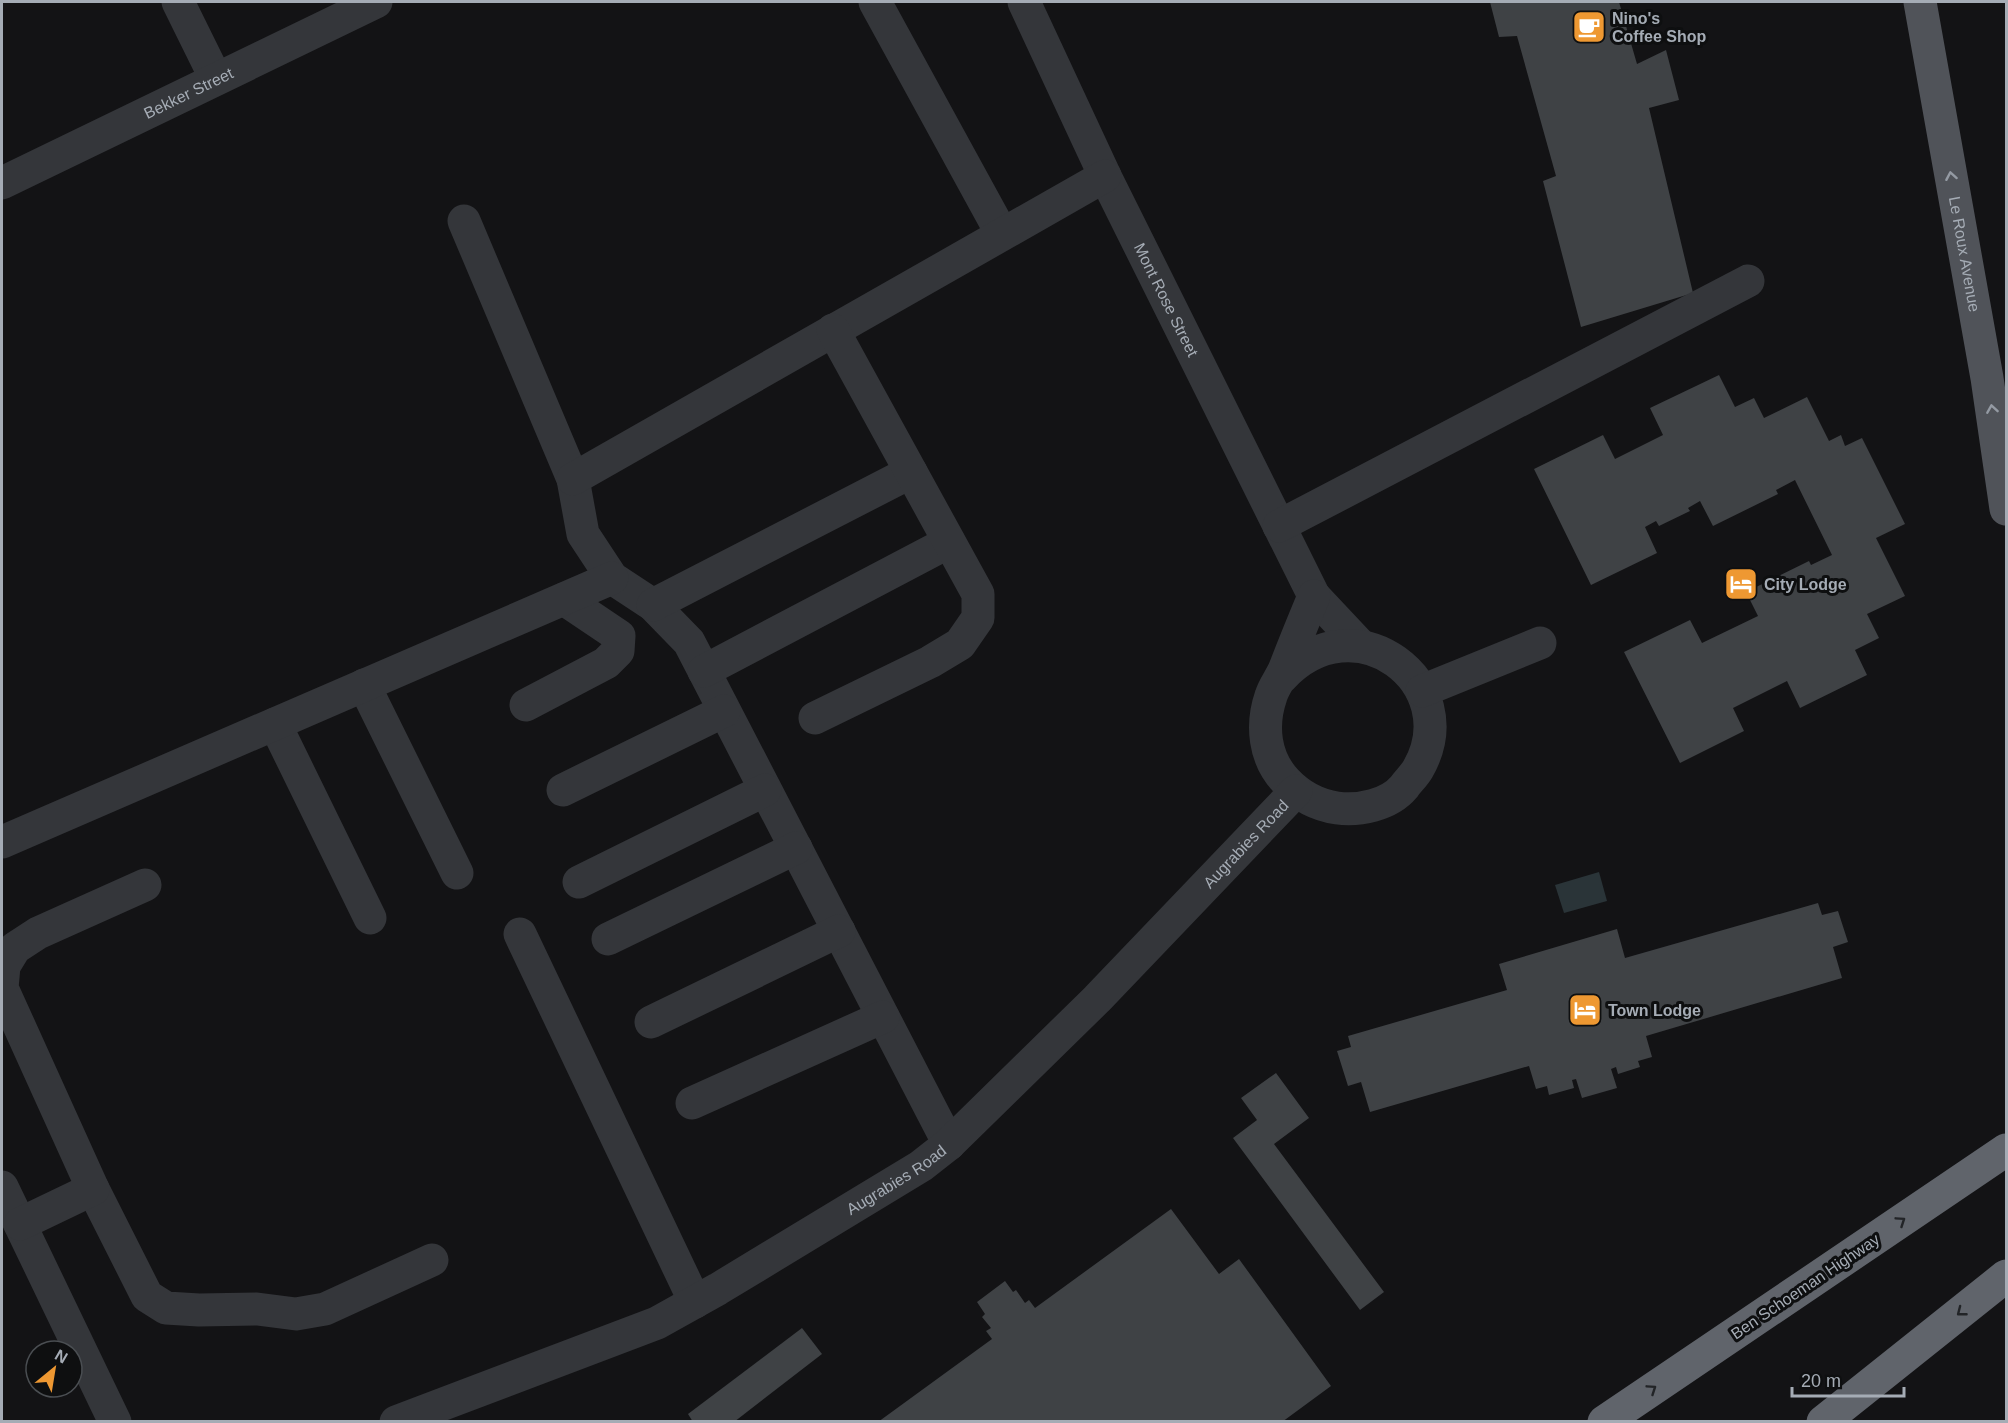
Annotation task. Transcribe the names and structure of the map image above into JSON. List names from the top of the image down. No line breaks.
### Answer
{"streets":{"highway":["Ben Schoeman Highway"],"main road":["Le Roux Avenue"],"street":["Bekker Street","Mont Rose Street","Augrabies Road"]},"crossings":[["Mont Rose Street","Augrabies Road"]],"one_way":["Le Roux Avenue"],"places":{"cafe":["Nino's Coffee Shop"],"hotel":["City Lodge","Town Lodge"]},"scale_bar":"20 m","north":"top right"}
